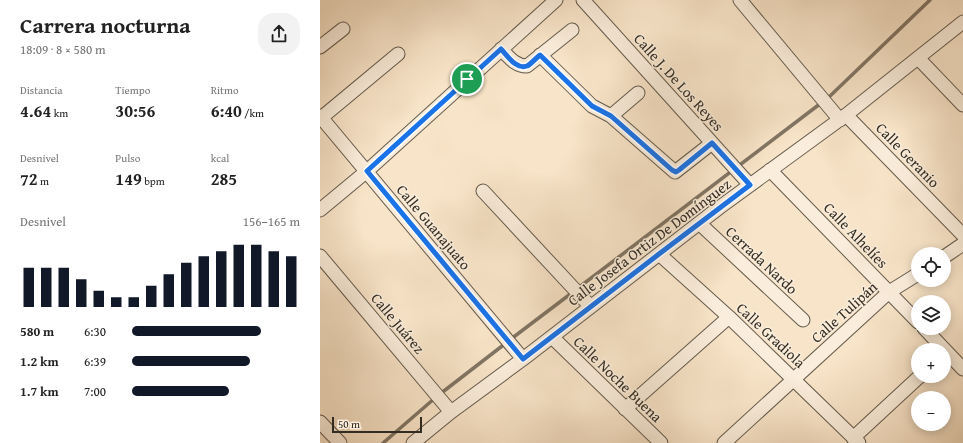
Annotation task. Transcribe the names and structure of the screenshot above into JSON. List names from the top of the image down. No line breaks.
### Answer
{"streets":{"street":["Calle J. De Los Reyes","Calle Geranio","Calle Guanajuato","Calle Alhelíes","Calle Josefa Ortiz De Domínguez","Cerrada Nardo","Calle Tulipán","Calle Juárez","Calle Gradiola","Calle Noche Buena"]},"crossings":[["Calle J. De Los Reyes","Calle Josefa Ortiz De Domínguez"],["Calle Geranio","Calle Josefa Ortiz De Domínguez"],["Calle Guanajuato","Calle Josefa Ortiz De Domínguez"],["Calle Alhelíes","Calle Josefa Ortiz De Domínguez"],["Calle Alhelíes","Calle Tulipán"],["Calle Josefa Ortiz De Domínguez","Cerrada Nardo"],["Calle Josefa Ortiz De Domínguez","Calle Juárez"],["Calle Josefa Ortiz De Domínguez","Calle Gradiola"],["Calle Josefa Ortiz De Domínguez","Calle Noche Buena"],["Calle Tulipán","Calle Gradiola"]],"scale_bar":"50 m","page":{"heading":["Carrera nocturna","18:09 · 8 × 580 m"],"stats":[["Distancia","4.64 km"],["Tiempo","30:56"],["Ritmo","6:40 /km"],["Desnivel","72 m"],["Pulso","149 bpm"],["kcal","285"]],"chart":["Desnivel","156–165 m"],"map_buttons":["+","−"],"list":[{"name":"580 m","note":"6:30"},{"name":"1.2 km","note":"6:39"},{"name":"1.7 km","note":"7:00"}],"scale":"50 m"}}
